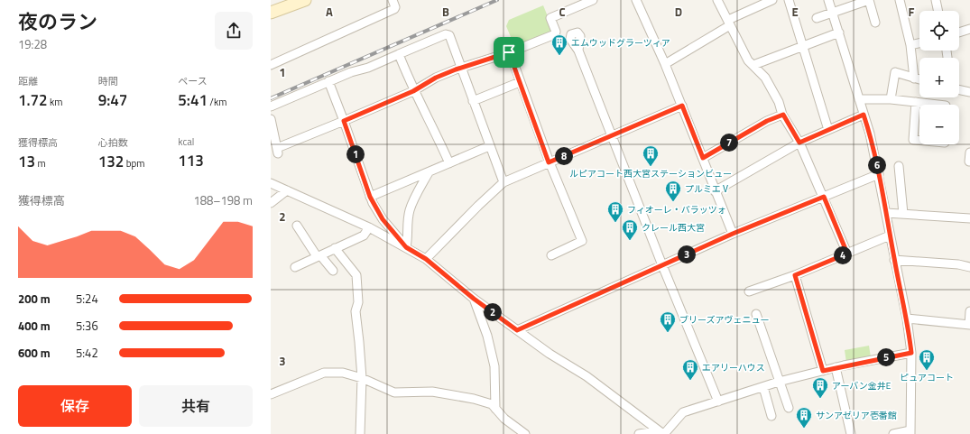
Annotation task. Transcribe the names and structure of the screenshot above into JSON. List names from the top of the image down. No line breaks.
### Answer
{"places":{"building":["エムウッドグラーツィア","ルピアコート西大宮ステーションビュー","プルミエⅤ","フィオーレ・パラッツォ","クレール西大宮","ブリーズアヴェニュー","ピュアコート","エアリーハウス","アーバン金井E","サンアゼリア壱番館"]},"page":{"heading":["夜のラン","19:28"],"map_buttons":["+","−"],"stats":[["距離","1.72 km"],["時間","9:47"],["ペース","5:41 /km"],["獲得標高","13 m"],["心拍数","132 bpm"],["kcal","113"]],"pins":["7","1","8","6","3","4","2","5"],"chart":["獲得標高","188–198 m"],"list":[{"name":"200 m","note":"5:24"},{"name":"400 m","note":"5:36"},{"name":"600 m","note":"5:42"}],"buttons":["保存","共有"]},"grid":{"columns":["A","B","C","D","E","F"],"rows":["1","2","3"]}}
